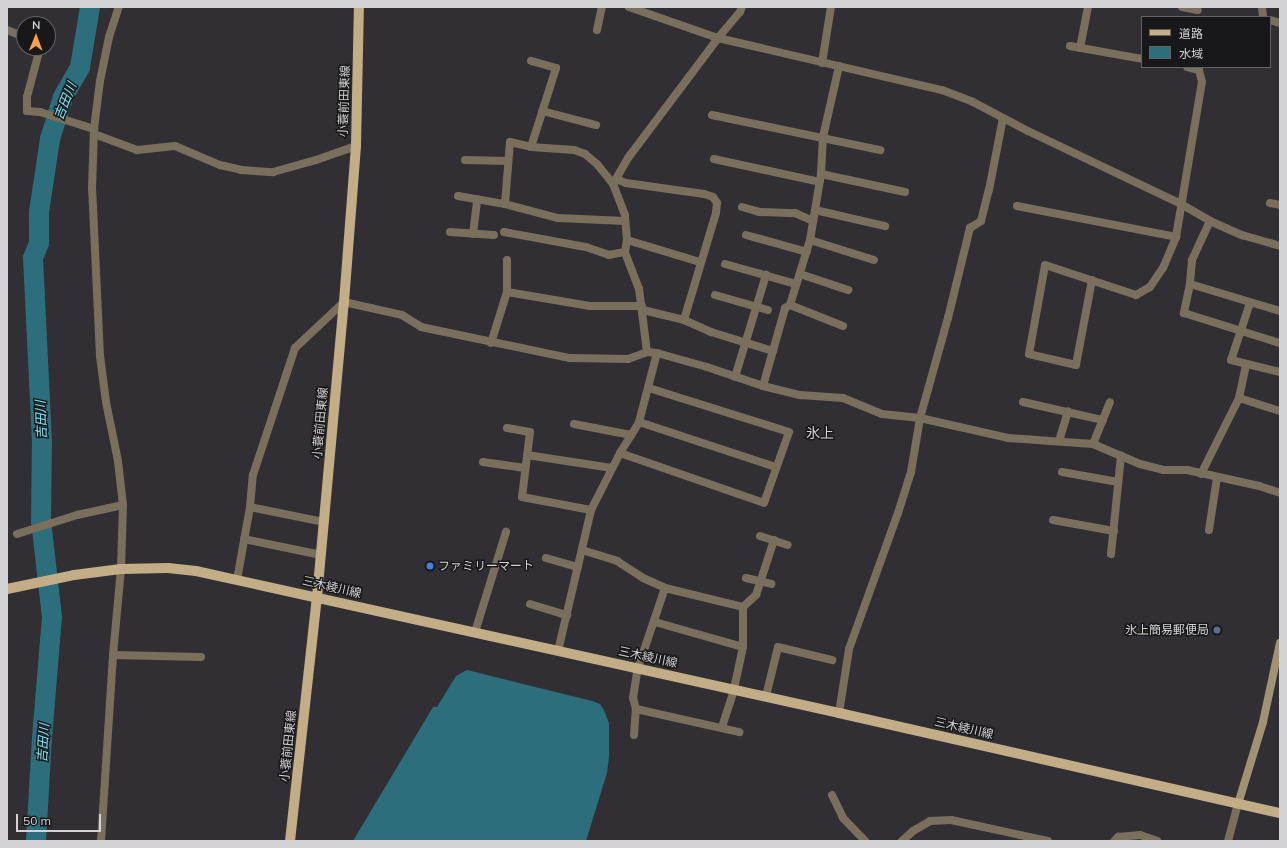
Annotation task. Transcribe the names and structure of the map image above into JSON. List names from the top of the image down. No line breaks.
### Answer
{"streets":{"main road":["小蓑前田東線","三木綾川線"]},"crossings":[["小蓑前田東線","三木綾川線"]],"districts":["氷上"],"water":["吉田川"],"places":["ファミリーマート","氷上簡易郵便局"],"legend":["道路","水域"],"scale_bar":"50 m","north":"top"}
